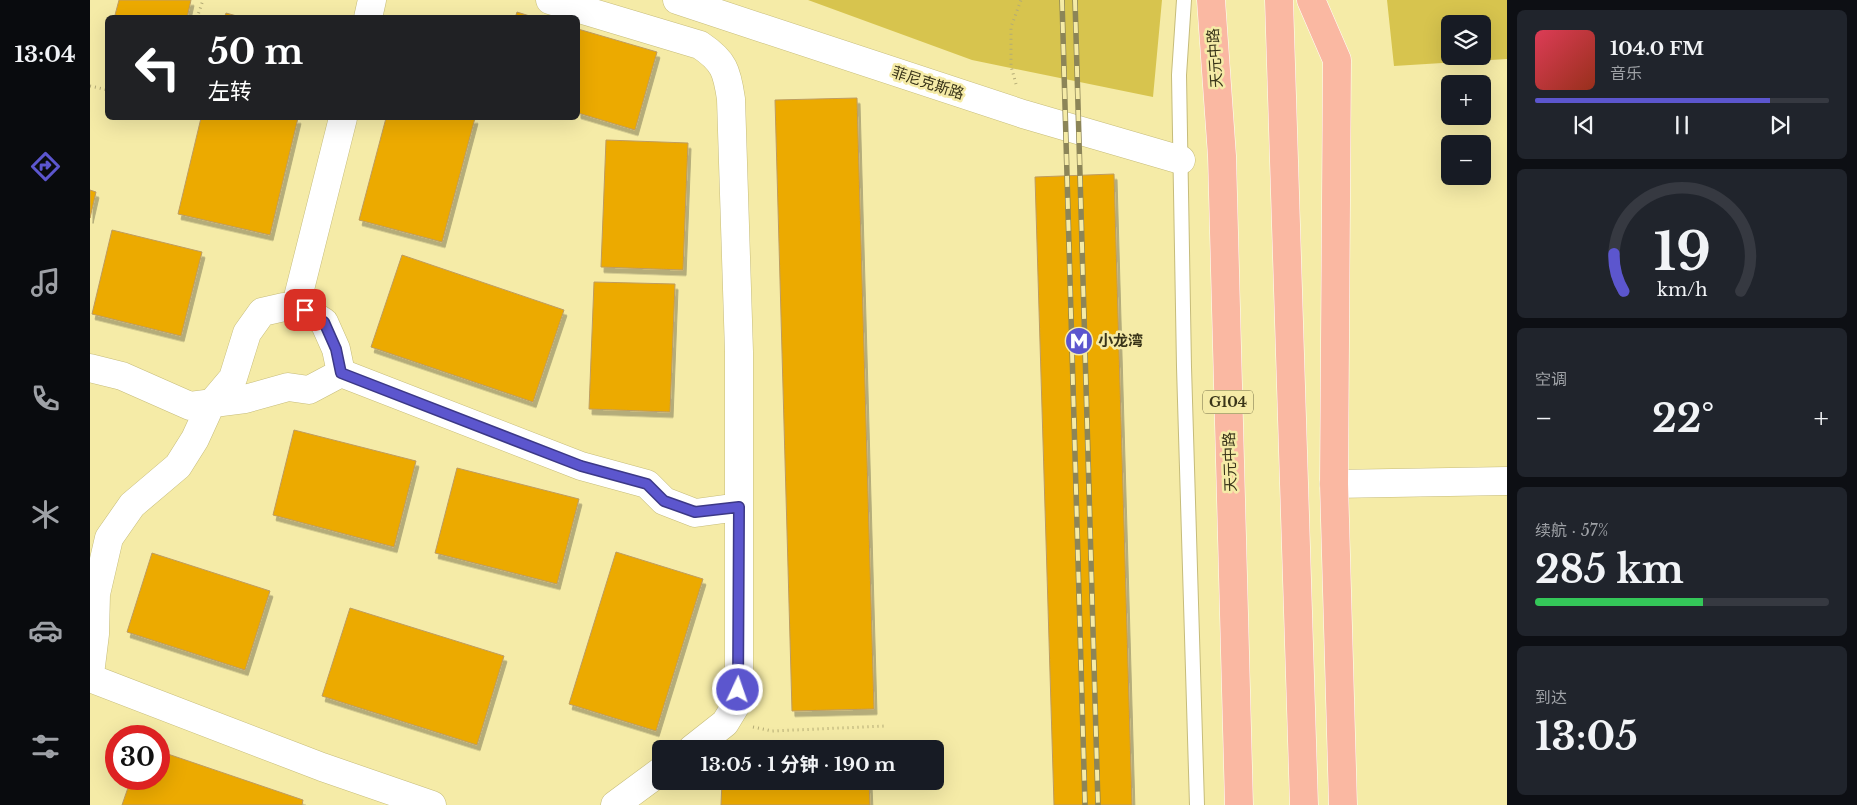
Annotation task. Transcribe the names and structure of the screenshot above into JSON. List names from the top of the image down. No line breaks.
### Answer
{"streets":{"highway":["天元中路","G104"],"street":["菲尼克斯路"]},"places":{"metro station":["小龙湾"]},"page":{"tabs":"13:04","map_buttons":["+","−"],"turn":["50 m","左转"],"song":["104.0 FM","音乐"],"tile":["空调",["续航 · 57%","285 km"],["到达","13:05"]],"heat":["−","22°","+"],"limit":"30","trip":"13:05 · 1 分钟 · 190 m","gauge":["19","km/h"]}}
